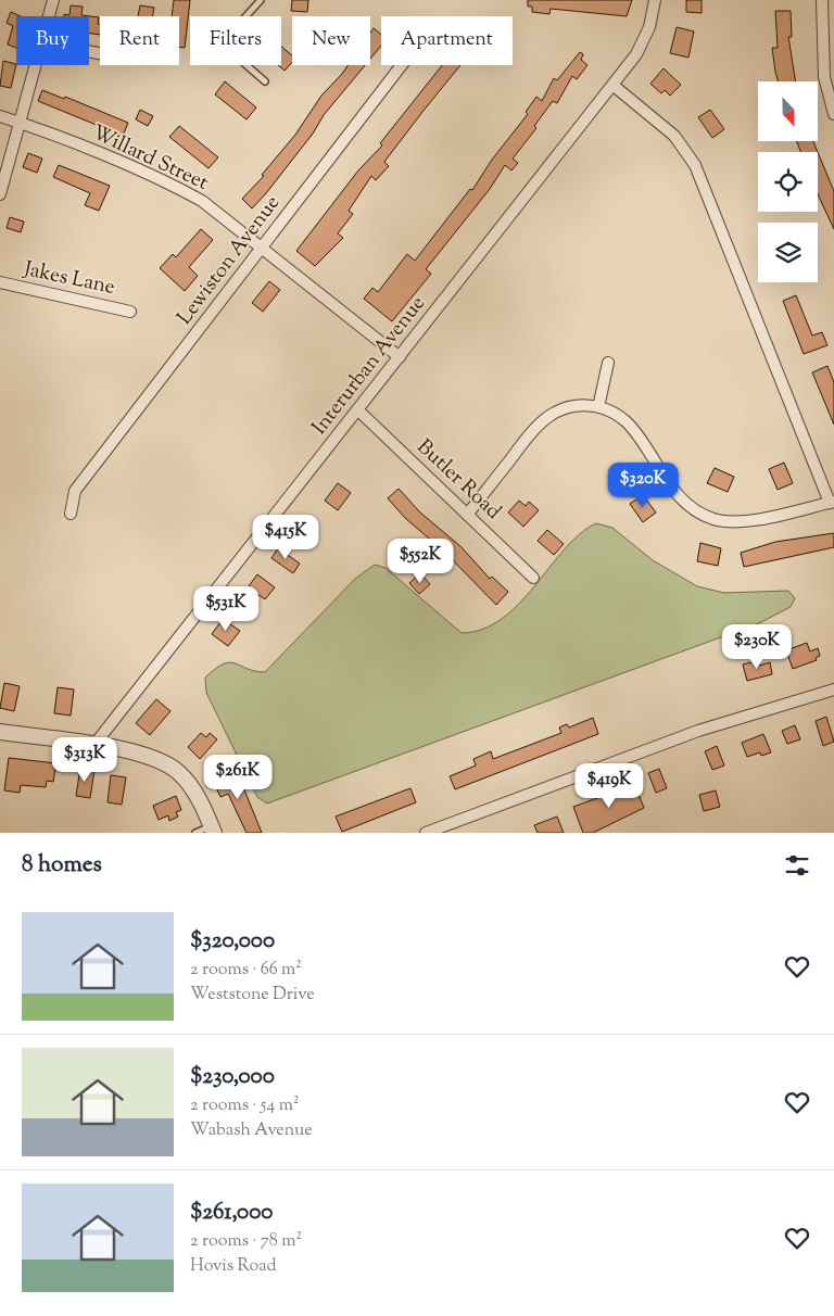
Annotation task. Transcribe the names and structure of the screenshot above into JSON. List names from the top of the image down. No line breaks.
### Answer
{"streets":{"street":["Willard Street","Lewiston Avenue","Jakes Lane","Interurban Avenue","Butler Road"]},"crossings":[["Willard Street","Lewiston Avenue"],["Willard Street","Interurban Avenue"],["Interurban Avenue","Butler Road"]],"north":"bottom","page":{"chip":["Buy","Rent","Filters","New","Apartment"],"price":["$320K","$415K","$552K","$531K","$230K","$313K","$261K","$419K"],"heading":"8 homes","list":[{"name":"$320,000","note":"2 rooms · 66 m² · Weststone Drive"},{"name":"$230,000","note":"2 rooms · 54 m² · Wabash Avenue"},{"name":"$261,000","note":"2 rooms · 78 m² · Hovis Road"}]}}
